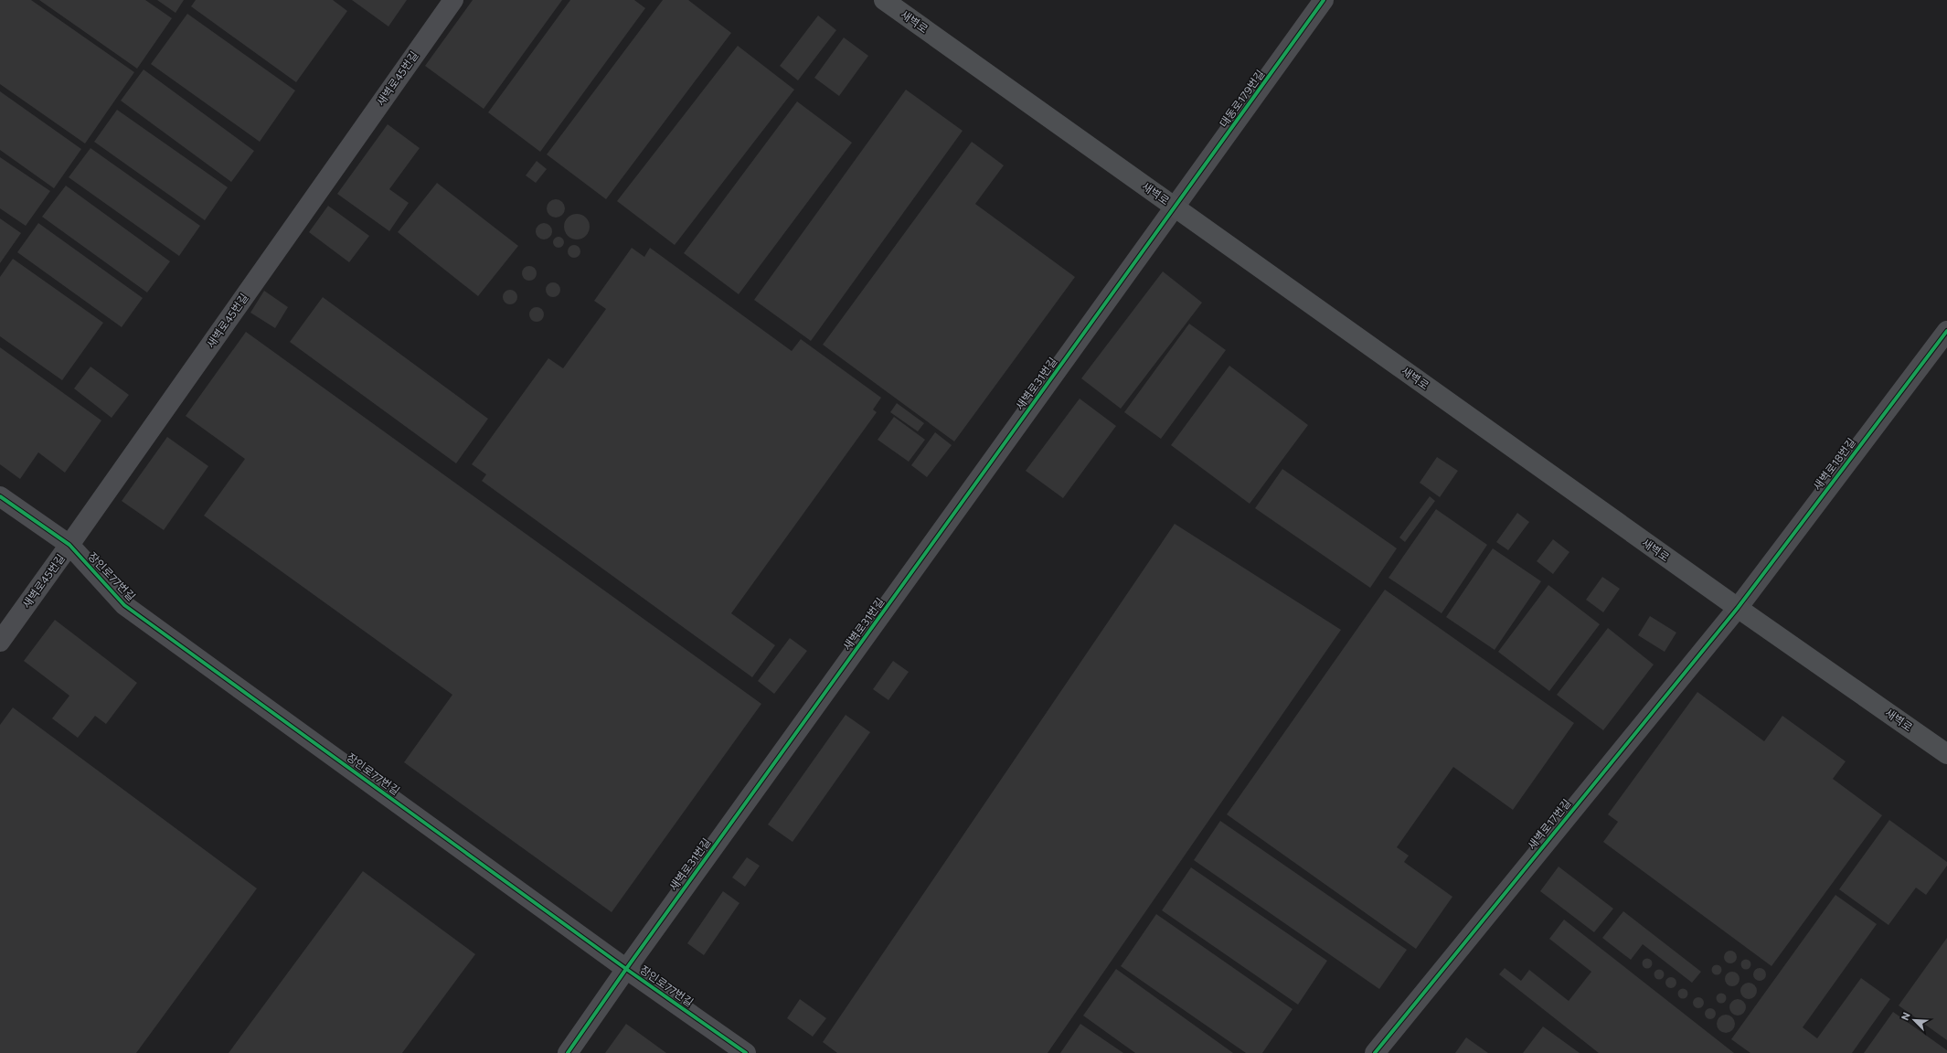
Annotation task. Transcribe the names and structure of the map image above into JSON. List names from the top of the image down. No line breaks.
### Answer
{"streets":{"main road":["새벽로"],"street":["새벽로45번길","대동로179번길","새벽로31번길","새벽로18번길","장인로77번길","새벽로17번길"]},"crossings":[["새벽로","대동로179번길"],["새벽로","새벽로31번길"],["새벽로","새벽로18번길"],["새벽로","새벽로17번길"],["새벽로45번길","장인로77번길"],["대동로179번길","새벽로31번길"],["새벽로31번길","장인로77번길"],["새벽로18번길","새벽로17번길"]],"north":"top left"}
